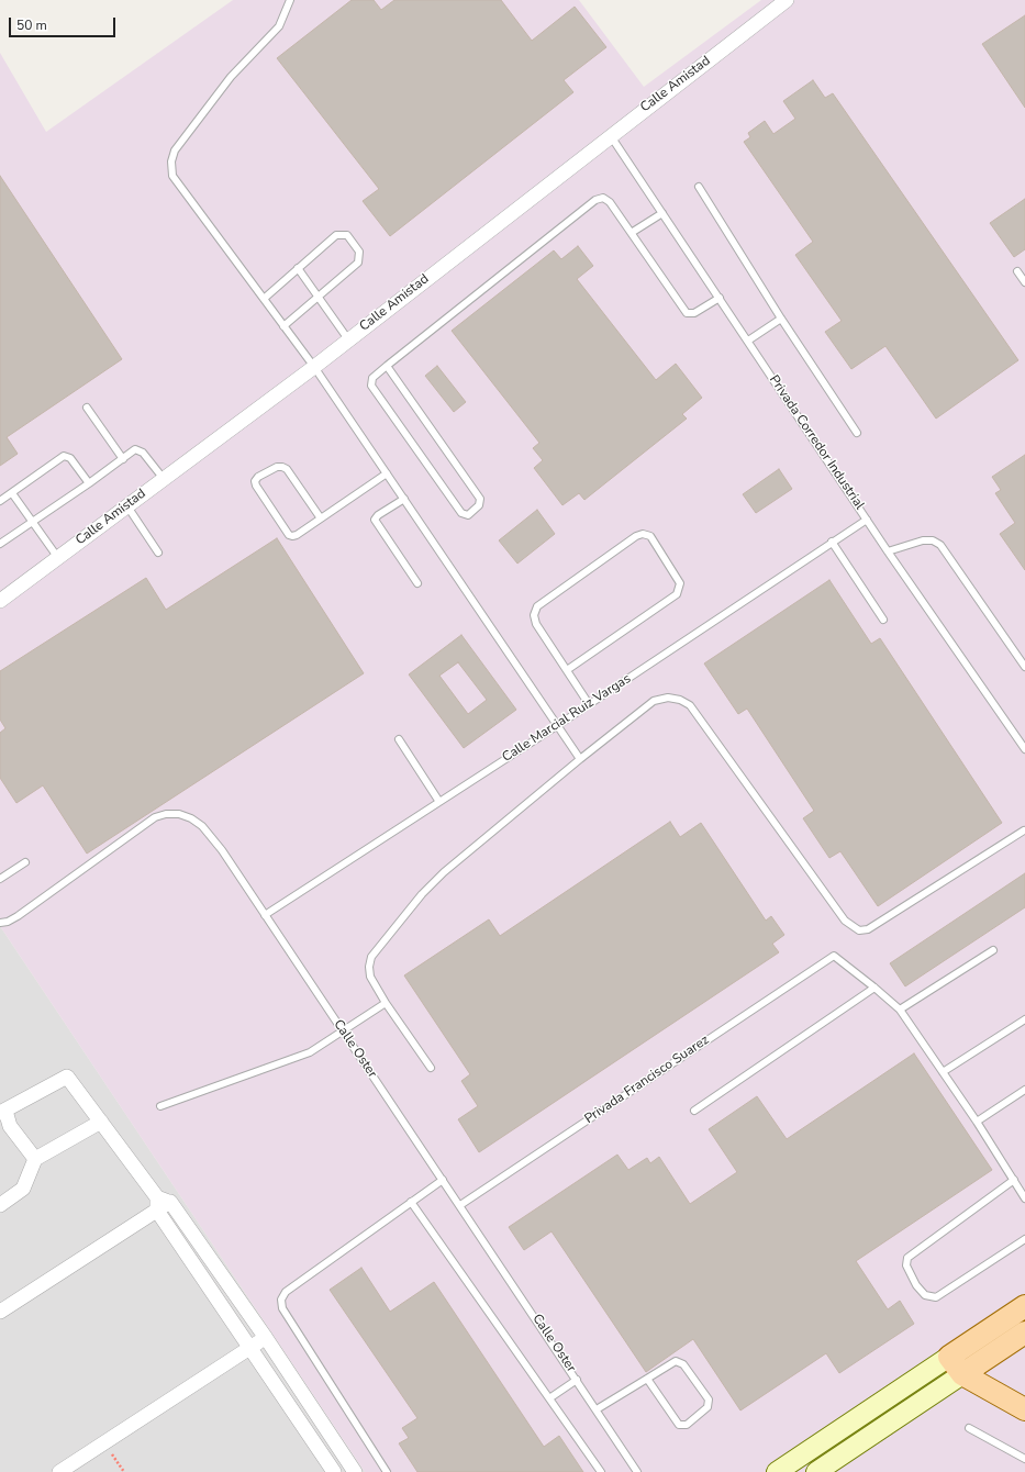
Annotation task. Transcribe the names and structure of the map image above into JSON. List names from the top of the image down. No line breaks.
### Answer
{"streets":{"street":["Calle Amistad"],"lane":["Privada Corredor Industrial","Calle Marcial Ruiz Vargas","Calle Oster","Privada Francisco Suarez"]},"crossings":[["Calle Amistad","Privada Corredor Industrial"],["Privada Corredor Industrial","Calle Marcial Ruiz Vargas"],["Calle Marcial Ruiz Vargas","Calle Oster"],["Calle Oster","Privada Francisco Suarez"]],"scale_bar":"50 m"}
